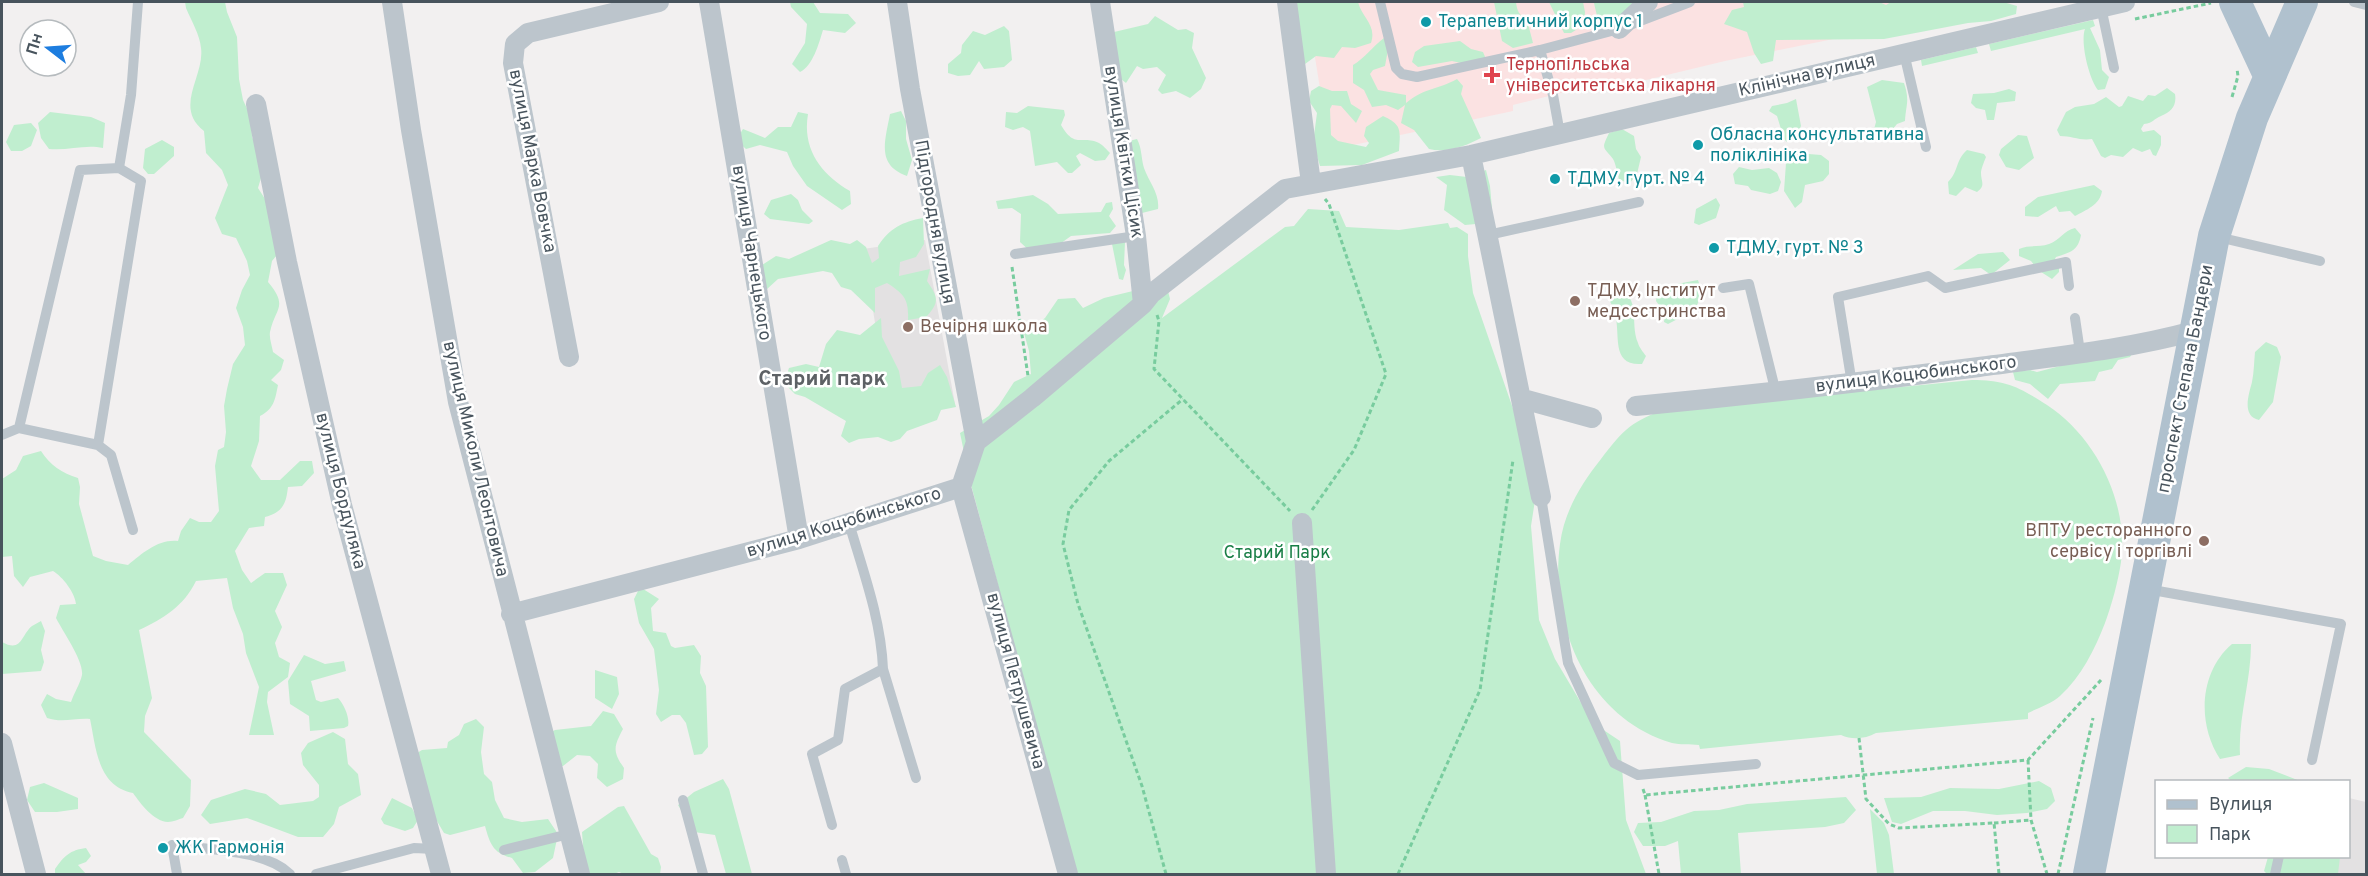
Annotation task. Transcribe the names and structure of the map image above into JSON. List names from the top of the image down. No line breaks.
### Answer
{"streets":{"main road":["проспект Степана Бандери"],"street":["Клінічна вулиця","вулиця Квітки Цісик","вулиця Марка Вовчка","Підгородня вулиця","вулиця Чарнецького","вулиця Коцюбинського","вулиця Миколи Леонтовича","вулиця Бордуляка","вулиця Петрушевича"]},"crossings":[["Підгородня вулиця","вулиця Коцюбинського"],["вулиця Чарнецького","вулиця Коцюбинського"],["вулиця Коцюбинського","проспект Степана Бандери"],["вулиця Коцюбинського","вулиця Миколи Леонтовича"],["вулиця Коцюбинського","вулиця Петрушевича"]],"districts":["Старий парк"],"parks":["Старий Парк"],"places":{"other":["Терапевтичний корпус 1","Обласна консультативна поліклініка","ТДМУ, гурт. № 4","ТДМУ, гурт. № 3","ТДМУ, Iнститут медсестринства","Вечірня школа","ВПТУ ресторанного сервісу і торгівлі","ЖК Гармонія"],"health":["Тернопільська університетська лікарня"]},"legend":["Вулиця","Парк"],"north":"left"}
